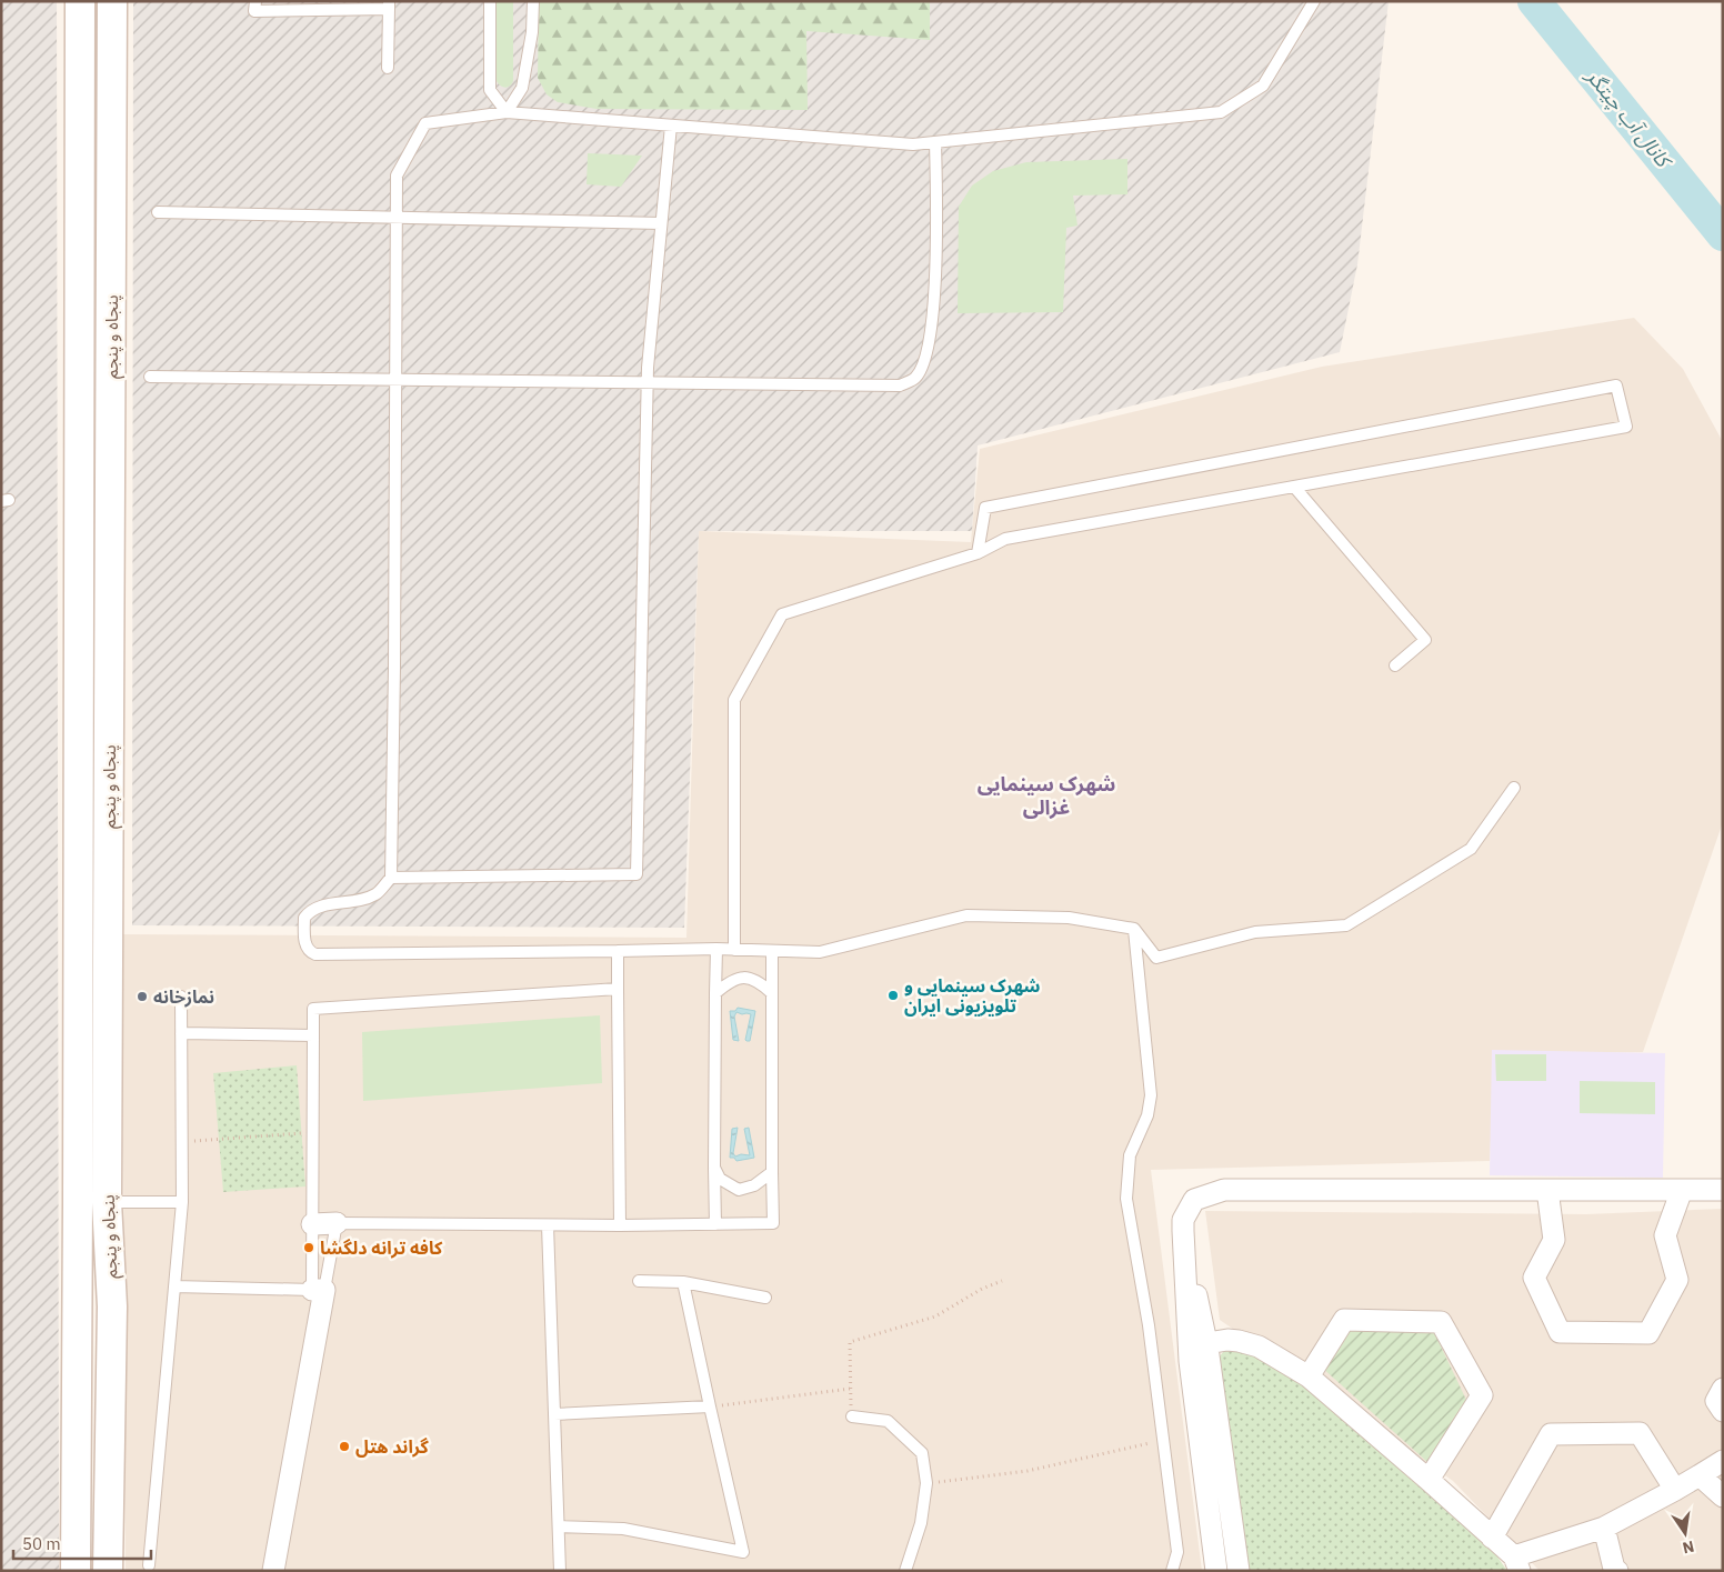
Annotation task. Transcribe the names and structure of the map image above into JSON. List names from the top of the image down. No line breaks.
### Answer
{"streets":{"main road":["پنجاه و پنجم"]},"districts":["شهرک سینمایی غزالی"],"water":["کانال آب چیتگر"],"places":["شهرک سینمایی و تلویزیونی ایران","نمازخانه","کافه ترانه دلگشا","گراند هتل"],"scale_bar":"50 m","north":"bottom"}
